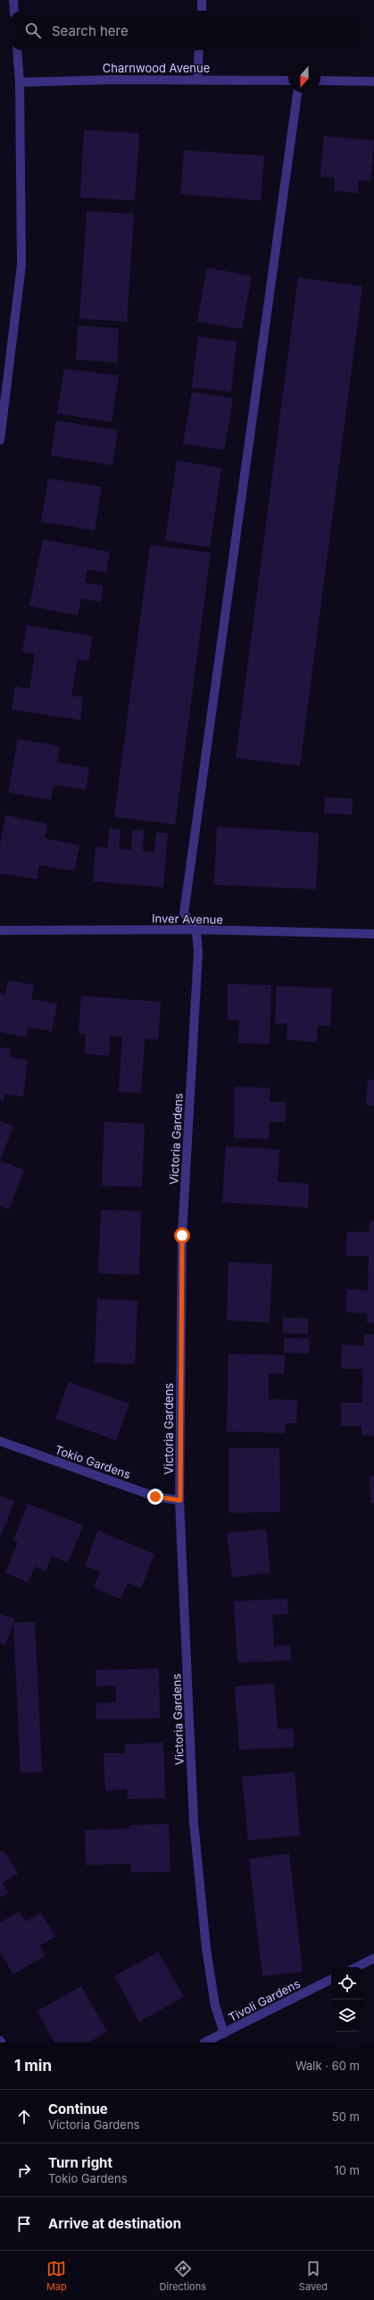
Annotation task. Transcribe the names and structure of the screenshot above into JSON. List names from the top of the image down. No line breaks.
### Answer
{"streets":{"street":["Charnwood Avenue","Inver Avenue","Victoria Gardens","Tokio Gardens","Tivoli Gardens"]},"crossings":[["Inver Avenue","Victoria Gardens"],["Victoria Gardens","Tokio Gardens"],["Victoria Gardens","Tivoli Gardens"]],"north":"bottom","page":{"search":"Search here","heading":["1 min","Walk · 60 m"],"list":[["Continue","Victoria Gardens","50 m"],["Turn right","Tokio Gardens","10 m"],"Arrive at destination"],"nav":["Map","Directions","Saved"]}}
